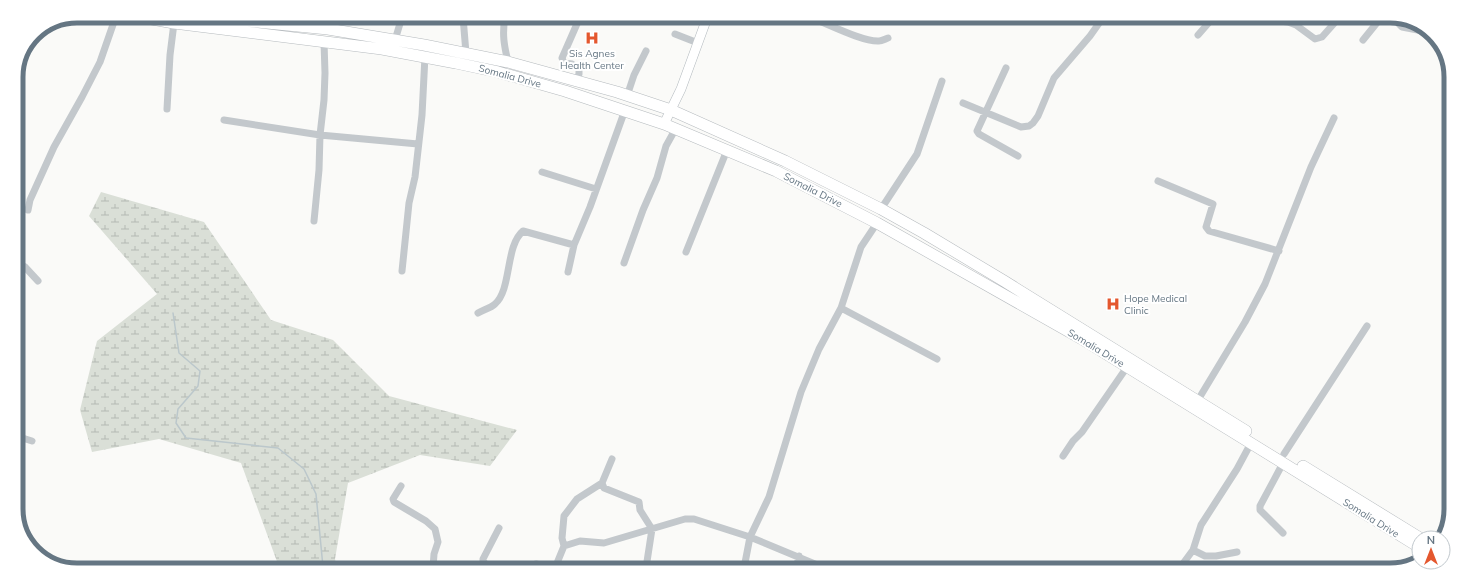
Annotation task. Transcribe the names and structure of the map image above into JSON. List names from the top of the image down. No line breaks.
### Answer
{"streets":{"main road":["Somalia Drive"]},"places":{"hospital":["Sis Agnes Health Center","Hope Medical Clinic"]},"north":"top"}
